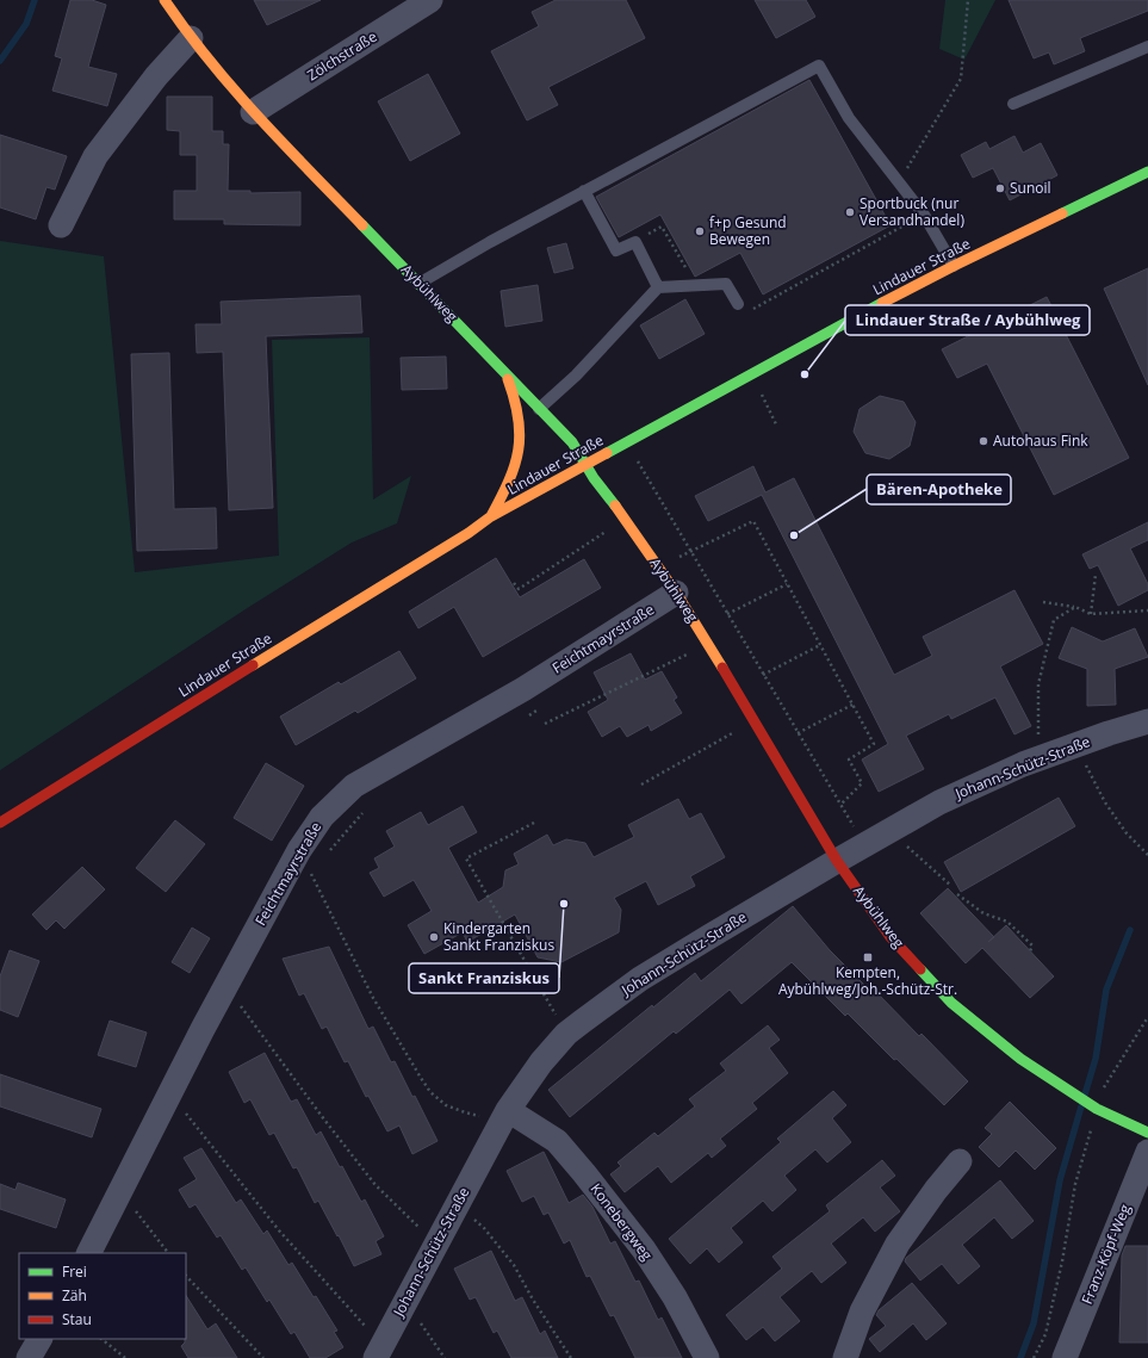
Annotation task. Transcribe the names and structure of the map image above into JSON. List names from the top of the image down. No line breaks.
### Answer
{"streets":{"street":["Zölchstraße","Lindauer Straße","Aybühlweg","Feichtmayrstraße","Johann-Schütz-Straße","Konebergweg","Franz-Köpf-Weg"]},"crossings":[["Zölchstraße","Aybühlweg"],["Lindauer Straße","Aybühlweg"],["Aybühlweg","Feichtmayrstraße"],["Aybühlweg","Johann-Schütz-Straße"],["Johann-Schütz-Straße","Konebergweg"]],"places":{"other":["Sunoil","Sportbuck (nur Versandhandel)","f+p Gesund Bewegen","Lindauer Straße / Aybühlweg","Autohaus Fink","Bären-Apotheke","Sankt Franziskus","Kindergarten Sankt Franziskus"],"transit":["Kempten, Aybühlweg/Joh.-Schütz-Str."]},"legend":["Frei","Zäh","Stau"]}
